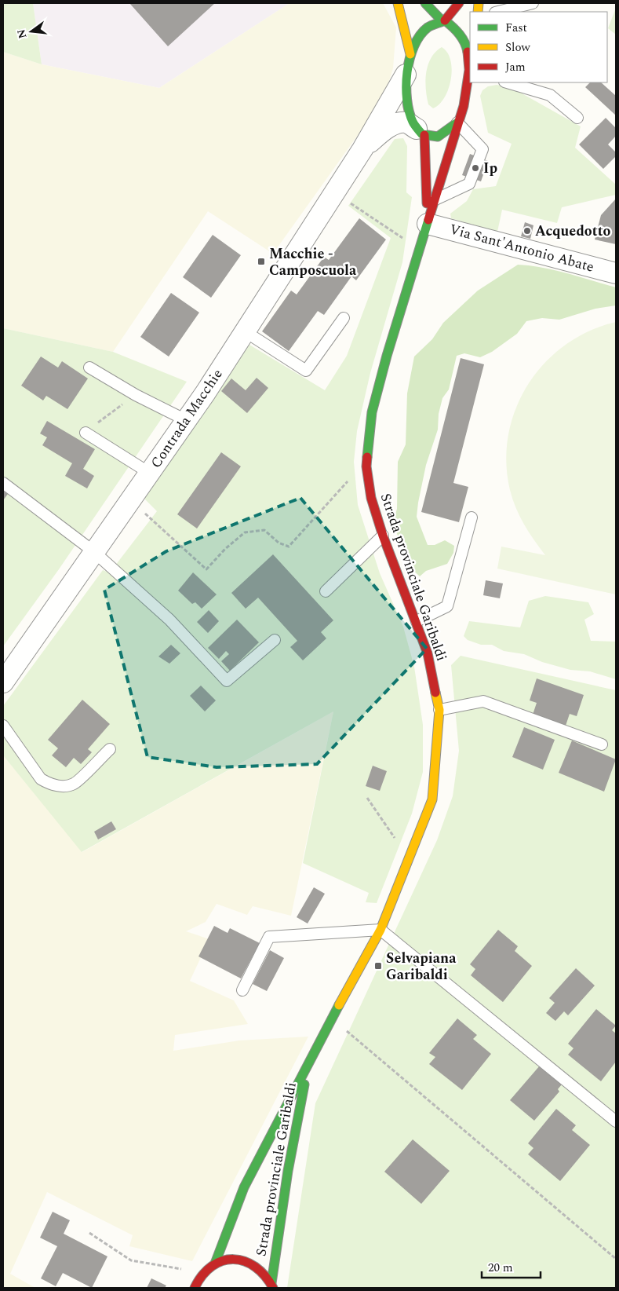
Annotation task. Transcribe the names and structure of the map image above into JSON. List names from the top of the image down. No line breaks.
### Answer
{"streets":{"main road":["Strada provinciale Garibaldi"],"street":["Via Sant'Antonio Abate","Contrada Macchie"]},"crossings":[["Via Sant'Antonio Abate","Strada provinciale Garibaldi"],["Contrada Macchie","Strada provinciale Garibaldi"]],"places":{"other":["Ip","Acquedotto"],"transit":["Macchie - Camposcuola","Selvapiana Garibaldi"]},"legend":["Fast","Slow","Jam"],"scale_bar":"20 m","north":"left"}
